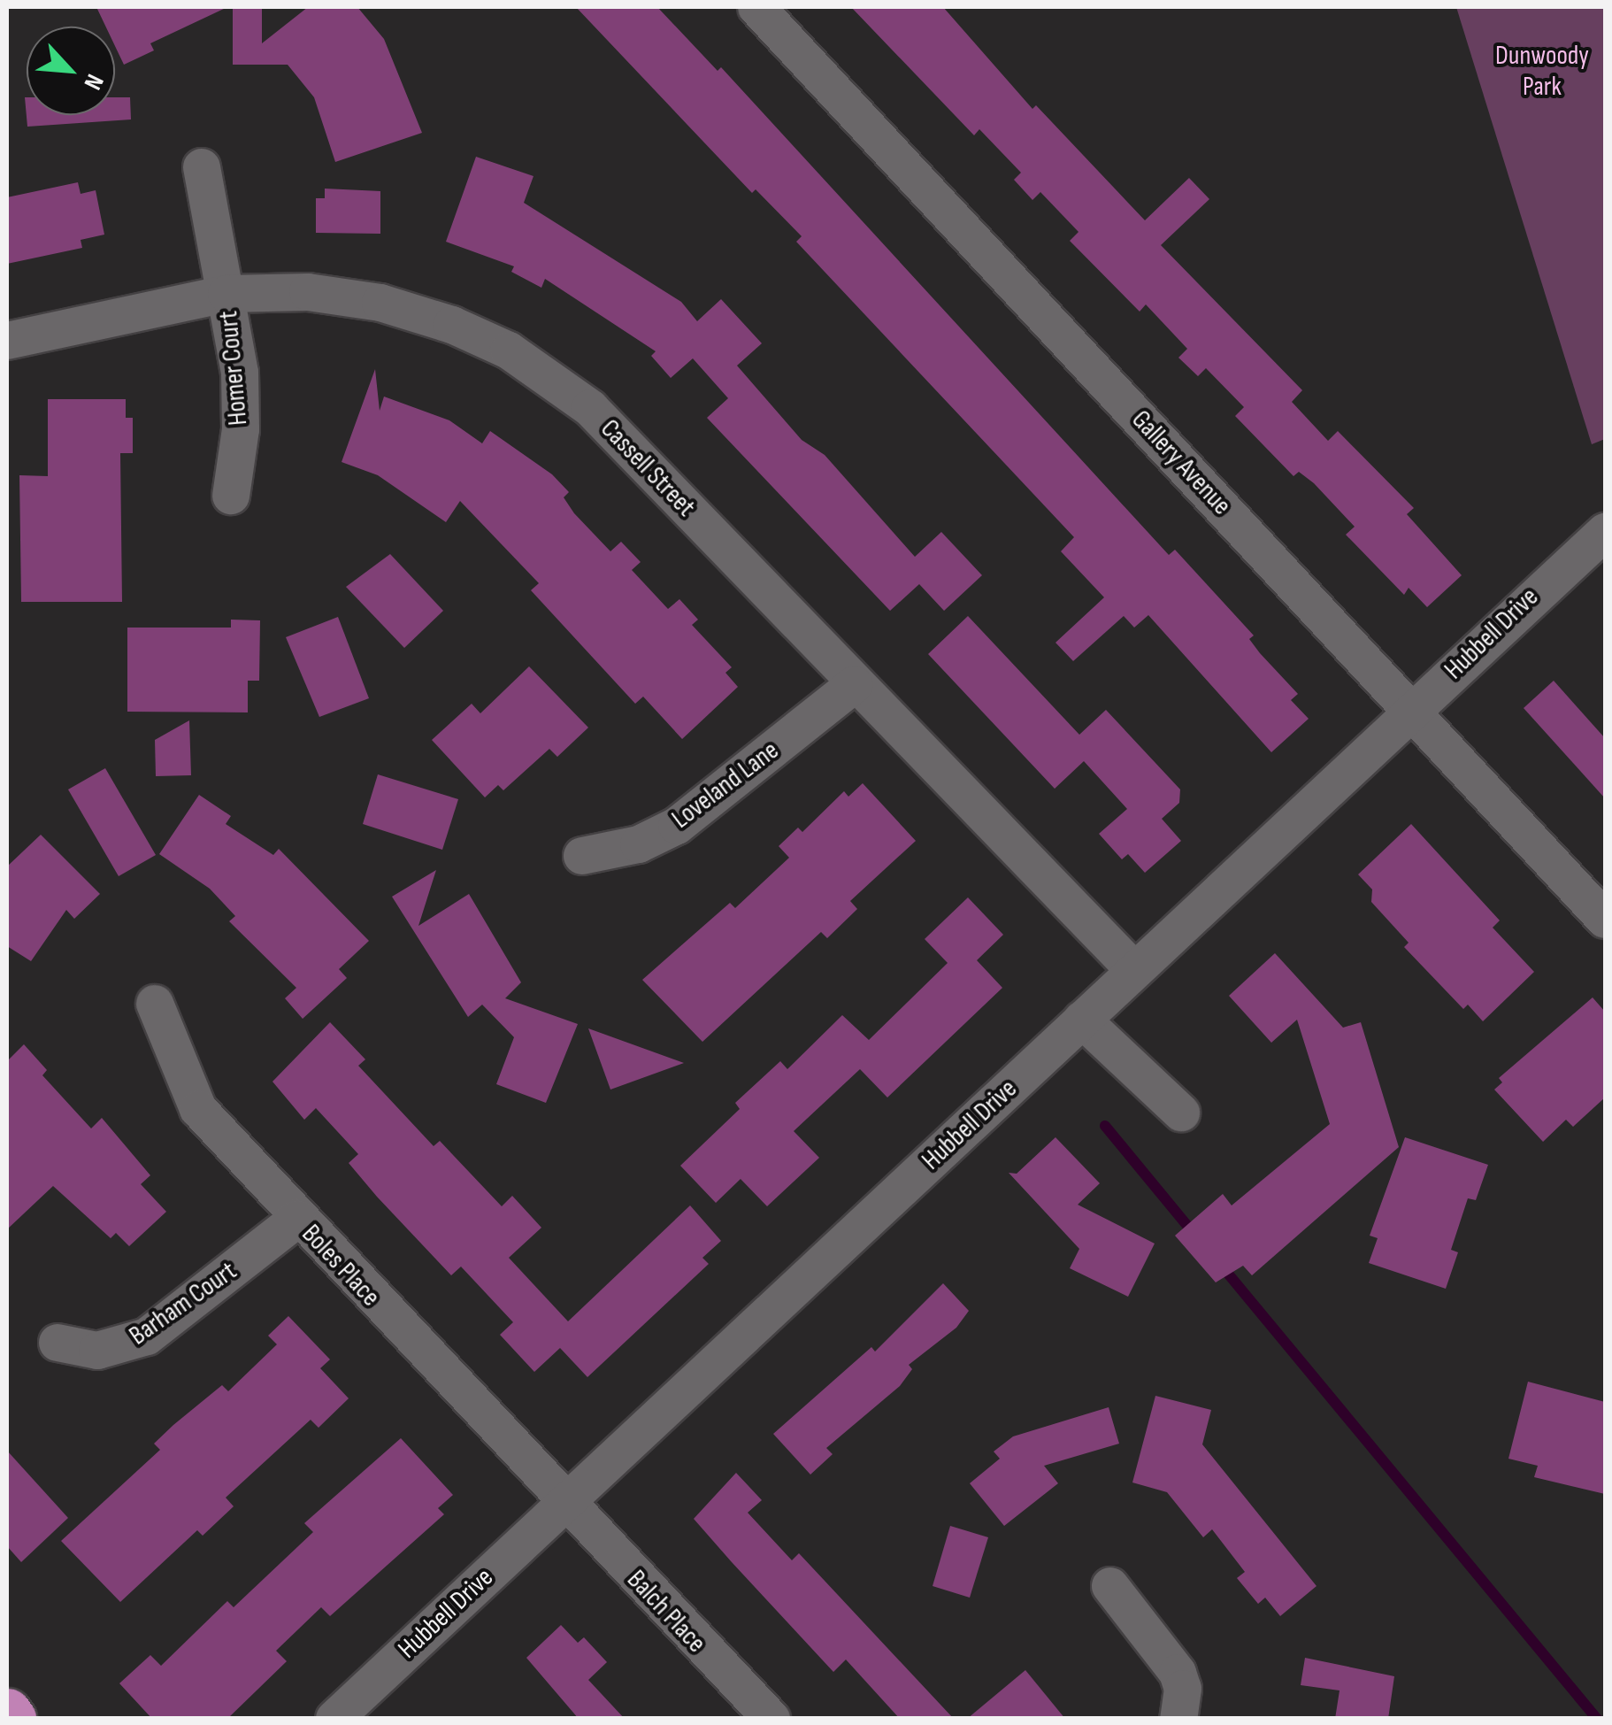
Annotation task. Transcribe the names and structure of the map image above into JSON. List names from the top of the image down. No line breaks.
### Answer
{"streets":{"street":["Homer Court","Gallery Avenue","Cassell Street","Hubbell Drive","Loveland Lane","Boles Place","Barham Court","Balch Place"]},"crossings":[["Homer Court","Cassell Street"],["Gallery Avenue","Hubbell Drive"],["Cassell Street","Hubbell Drive"],["Cassell Street","Loveland Lane"],["Hubbell Drive","Boles Place"],["Hubbell Drive","Balch Place"],["Boles Place","Barham Court"],["Boles Place","Balch Place"]],"parks":["Dunwoody Park"],"north":"bottom right"}
